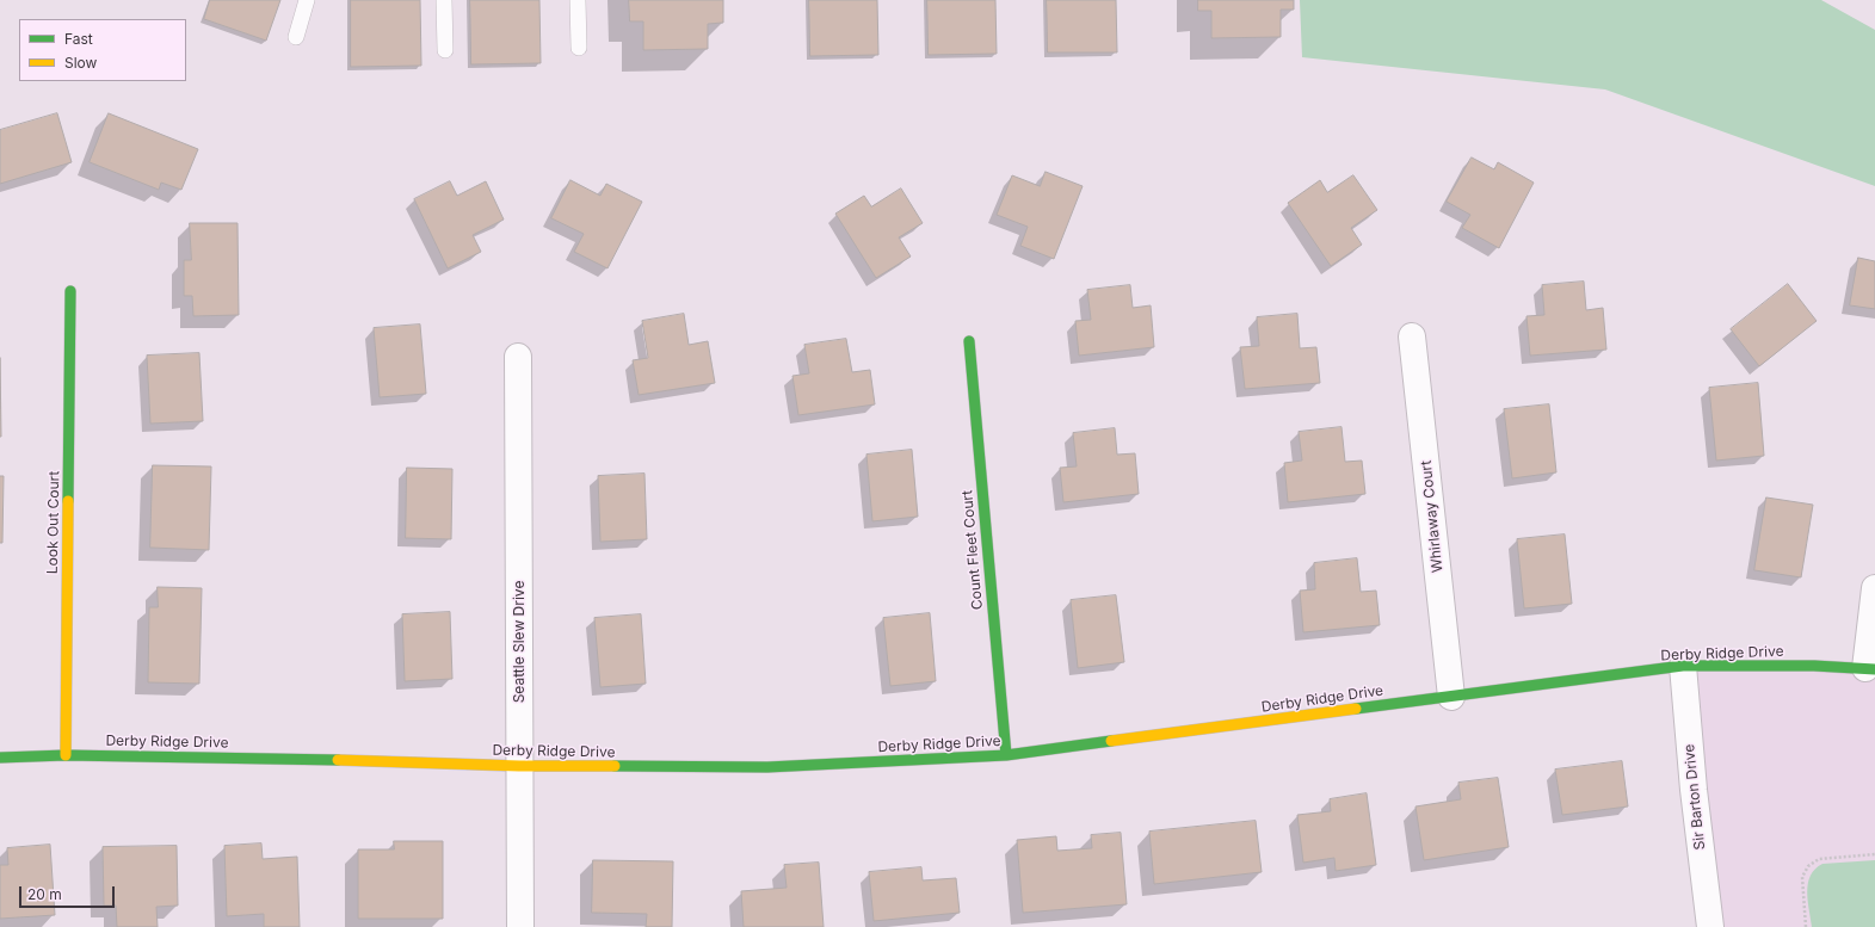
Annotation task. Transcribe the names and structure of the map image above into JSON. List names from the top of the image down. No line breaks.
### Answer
{"streets":{"street":["Whirlaway Court","Look Out Court","Count Fleet Court","Seattle Slew Drive","Derby Ridge Drive","Sir Barton Drive"]},"crossings":[["Whirlaway Court","Derby Ridge Drive"],["Look Out Court","Derby Ridge Drive"],["Count Fleet Court","Derby Ridge Drive"],["Seattle Slew Drive","Derby Ridge Drive"],["Derby Ridge Drive","Sir Barton Drive"]],"legend":["Fast","Slow"],"scale_bar":"20 m"}
